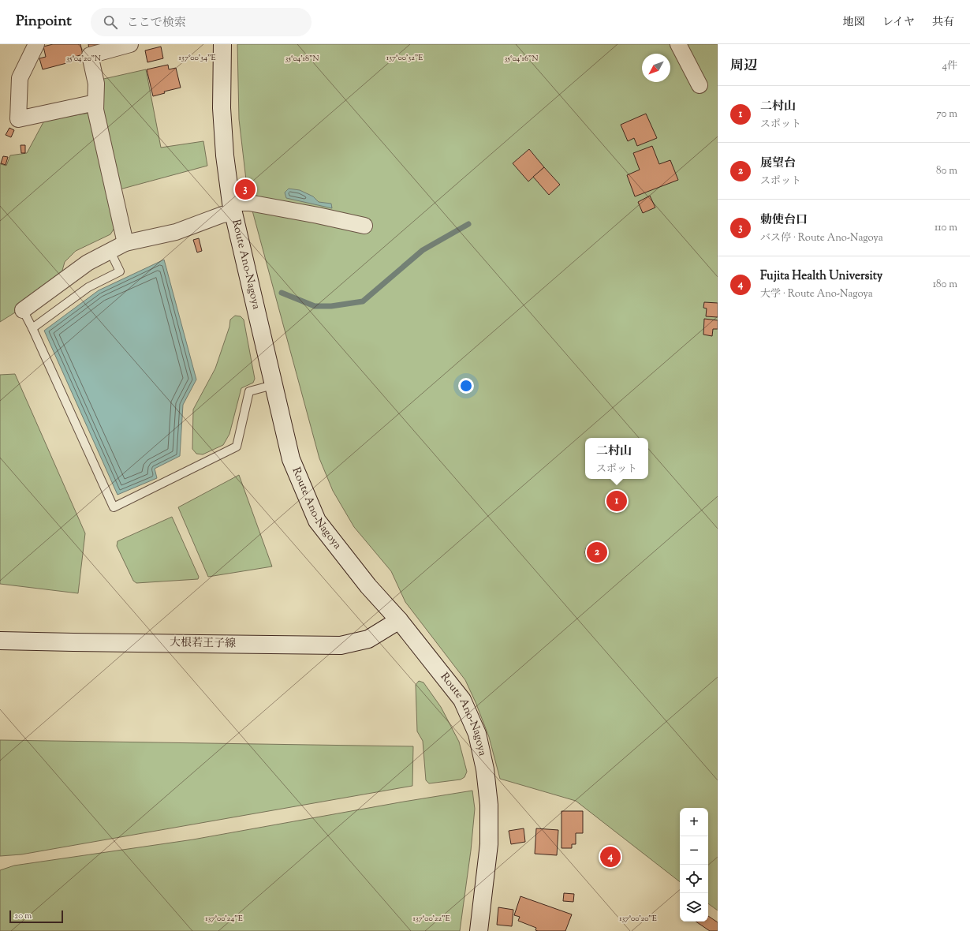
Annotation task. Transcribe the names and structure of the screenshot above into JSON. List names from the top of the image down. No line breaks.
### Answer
{"streets":{"main road":["Route Ano-Nagoya","大根若王子線"]},"crossings":[["Route Ano-Nagoya","大根若王子線"]],"scale_bar":"20 m","north":"bottom left","page":{"header":"Pinpoint","search":"ここで検索","nav":["地図","レイヤ","共有"],"heading":["周辺","4件"],"list":[{"mark":"1","name":"二村山","note":"スポット","value":"70 m"},{"mark":"2","name":"展望台","note":"スポット","value":"80 m"},{"mark":"3","name":"勅使台口","note":"バス停 · Route Ano-Nagoya","value":"110 m"},{"mark":"4","name":"Fujita Health University","note":"大学 · Route Ano-Nagoya","value":"180 m"}],"pins":["3","1","2","4"],"popup":["二村山","スポット"],"map_buttons":["+","−"],"scale":"20 m"},"coordinates":["137°00'34\"E","137°00'32\"E","35°04'20\"N","35°04'18\"N","35°04'16\"N","137°00'24\"E","137°00'22\"E","137°00'20\"E"]}
